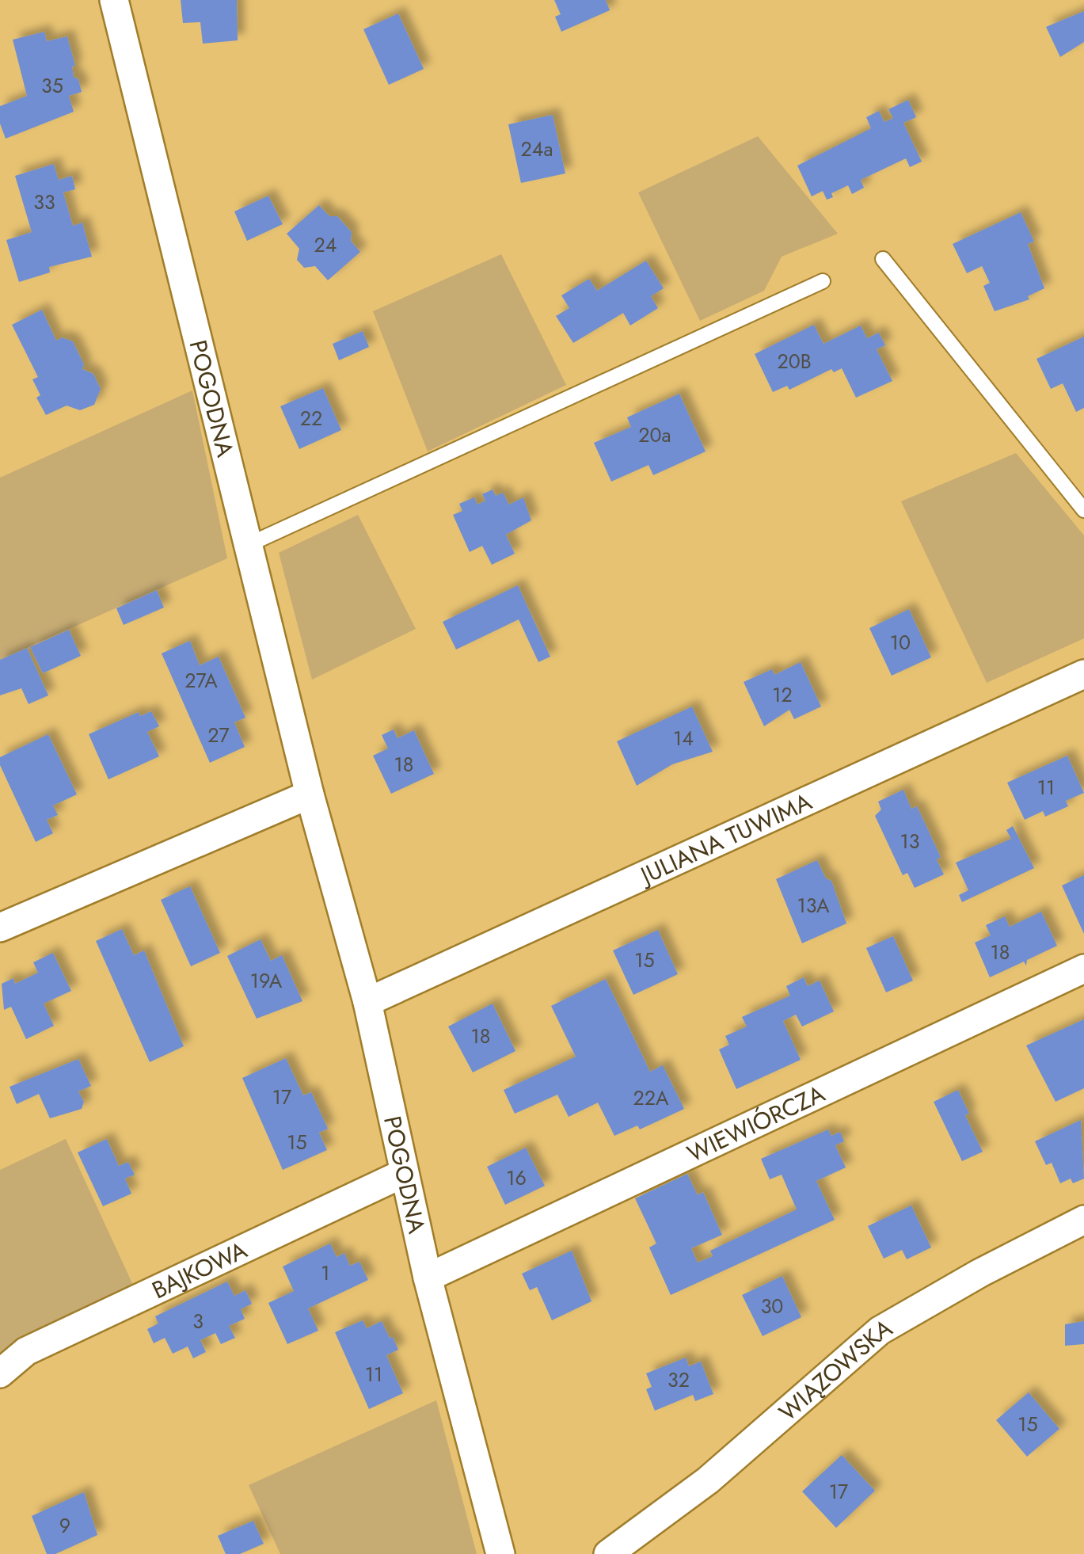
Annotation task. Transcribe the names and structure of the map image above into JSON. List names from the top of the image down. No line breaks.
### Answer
{"streets":{"street":["POGODNA","JULIANA TUWIMA","WIEWIÓRCZA","BAJKOWA","WIĄZOWSKA"]},"crossings":[["POGODNA","JULIANA TUWIMA"],["POGODNA","WIEWIÓRCZA"],["POGODNA","BAJKOWA"]],"house_numbers":["35","24a","33","24","20B","22","20a","10","27A","12","27","14","18","11","13","13A","18","15","19A","18","17","22A","15","16","1","30","3","11","32","15","17","9"]}
